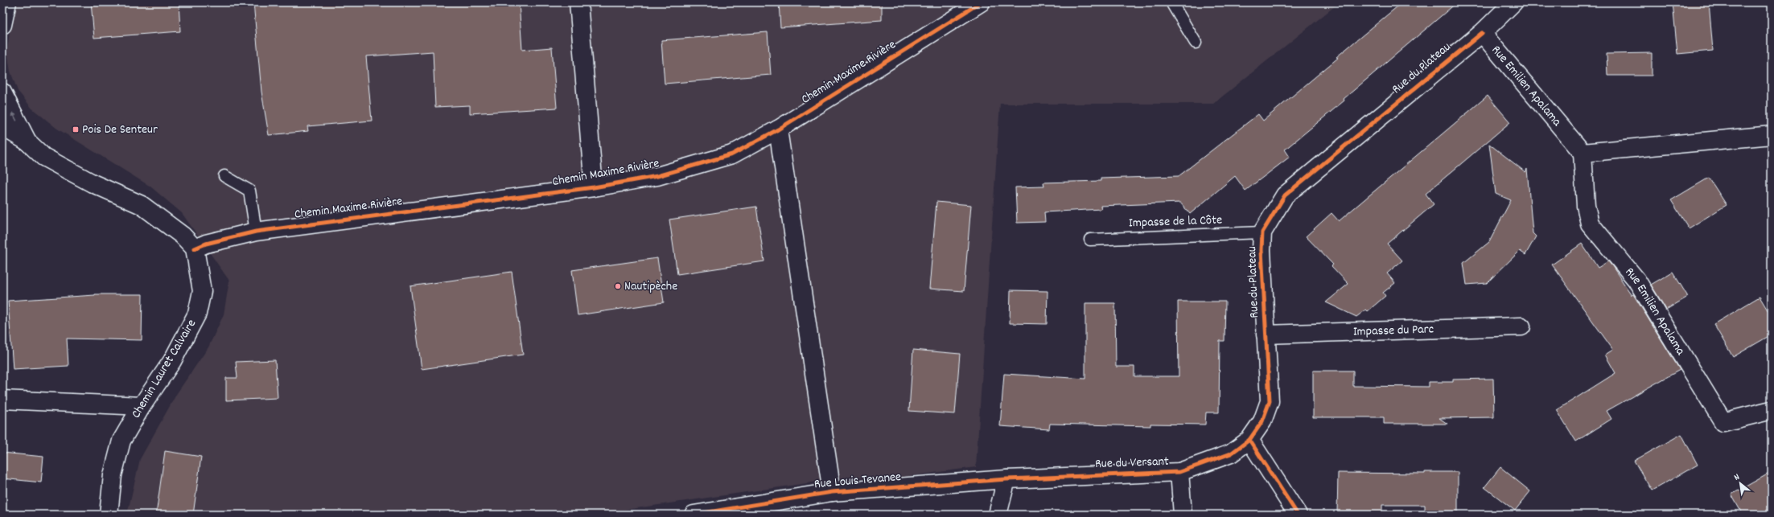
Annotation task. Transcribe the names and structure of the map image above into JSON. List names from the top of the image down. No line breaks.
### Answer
{"streets":{"street":["Rue du Plateau","Chemin Maxime Rivière","Rue Emilien Apalama","Impasse du Parc","Chemin Lauret Calvaire","Rue du Versant","Rue Louis Tevanee"],"lane":["Impasse de la Côte"]},"crossings":[["Rue du Plateau","Rue Emilien Apalama"],["Rue du Plateau","Impasse de la Côte"],["Rue du Plateau","Impasse du Parc"],["Rue du Plateau","Rue du Versant"],["Chemin Maxime Rivière","Chemin Lauret Calvaire"],["Rue du Versant","Rue Louis Tevanee"]],"places":{"transit":["Pois De Senteur"],"other":["Nautipèche"]},"north":"top left"}
